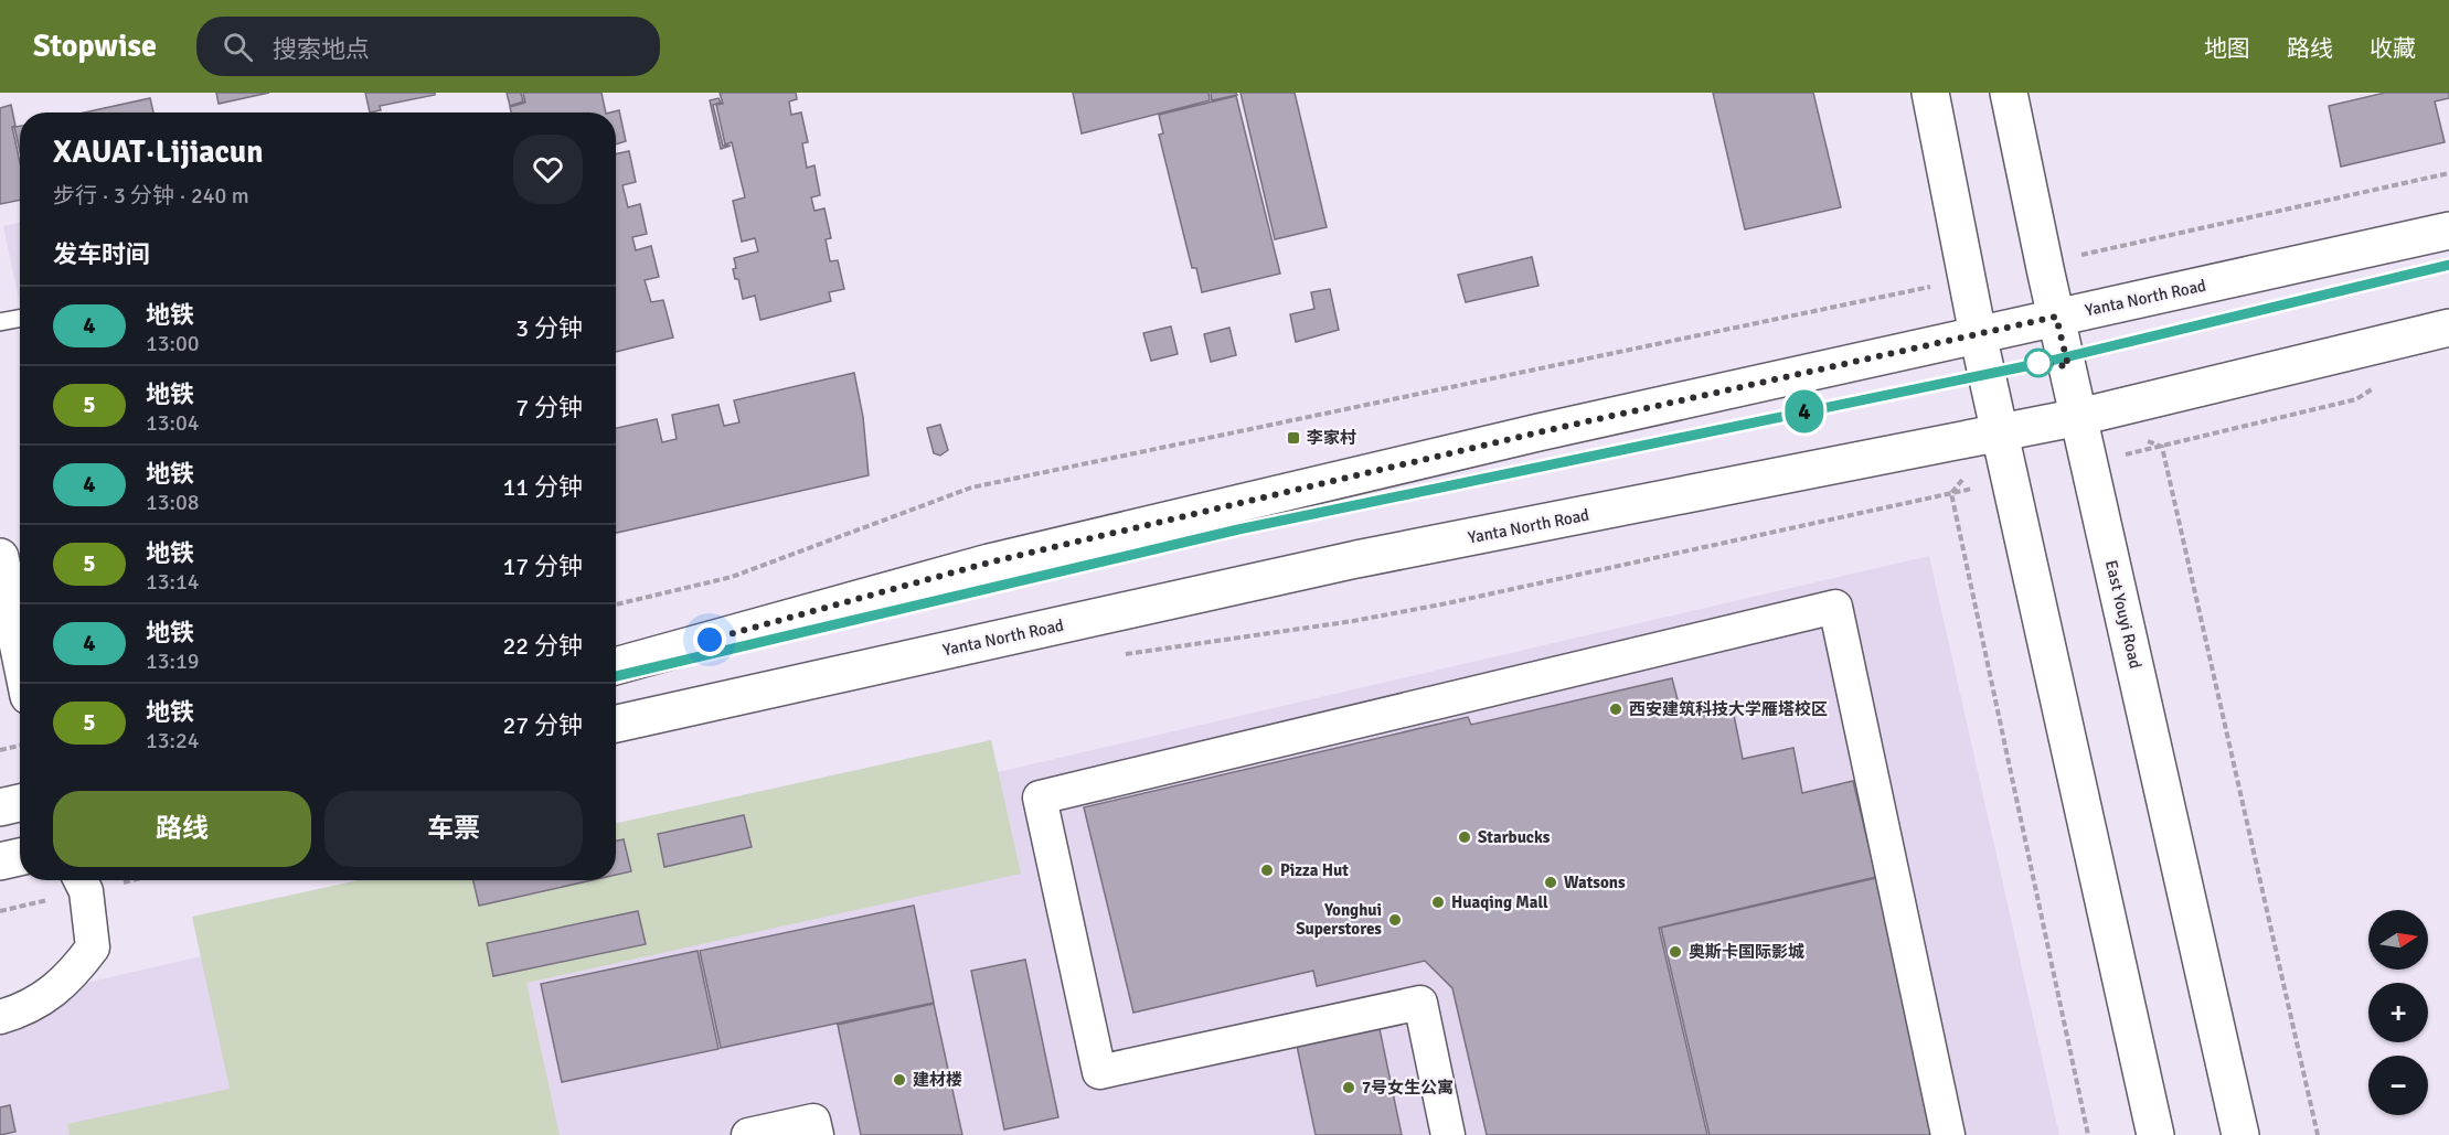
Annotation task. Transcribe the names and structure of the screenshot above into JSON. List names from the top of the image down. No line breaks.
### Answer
{"streets":{"main road":["Yanta North Road","East Youyi Road"]},"crossings":[["Yanta North Road","East Youyi Road"]],"places":{"transit":["李家村"],"other":["西安建筑科技大学雁塔校区","Starbucks","Pizza Hut","Watsons","Huaqing Mall","Yonghui Superstores","奥斯卡国际影城","建材楼","7号女生公寓"]},"lines":["metro line 4"],"north":"right","page":{"header":"Stopwise","search":"搜索地点","nav":["地图","路线","收藏"],"on_map":"4","heading":[["XAUAT·Lijiacun","步行 · 3 分钟 · 240 m"],"发车时间"],"list":[{"mark":"4","name":"地铁","note":"13:00","value":"3 分钟"},{"mark":"5","name":"地铁","note":"13:04","value":"7 分钟"},{"mark":"4","name":"地铁","note":"13:08","value":"11 分钟"},{"mark":"5","name":"地铁","note":"13:14","value":"17 分钟"},{"mark":"4","name":"地铁","note":"13:19","value":"22 分钟"},{"mark":"5","name":"地铁","note":"13:24","value":"27 分钟"}],"buttons":["路线","车票"],"map_buttons":["+","−"]}}
